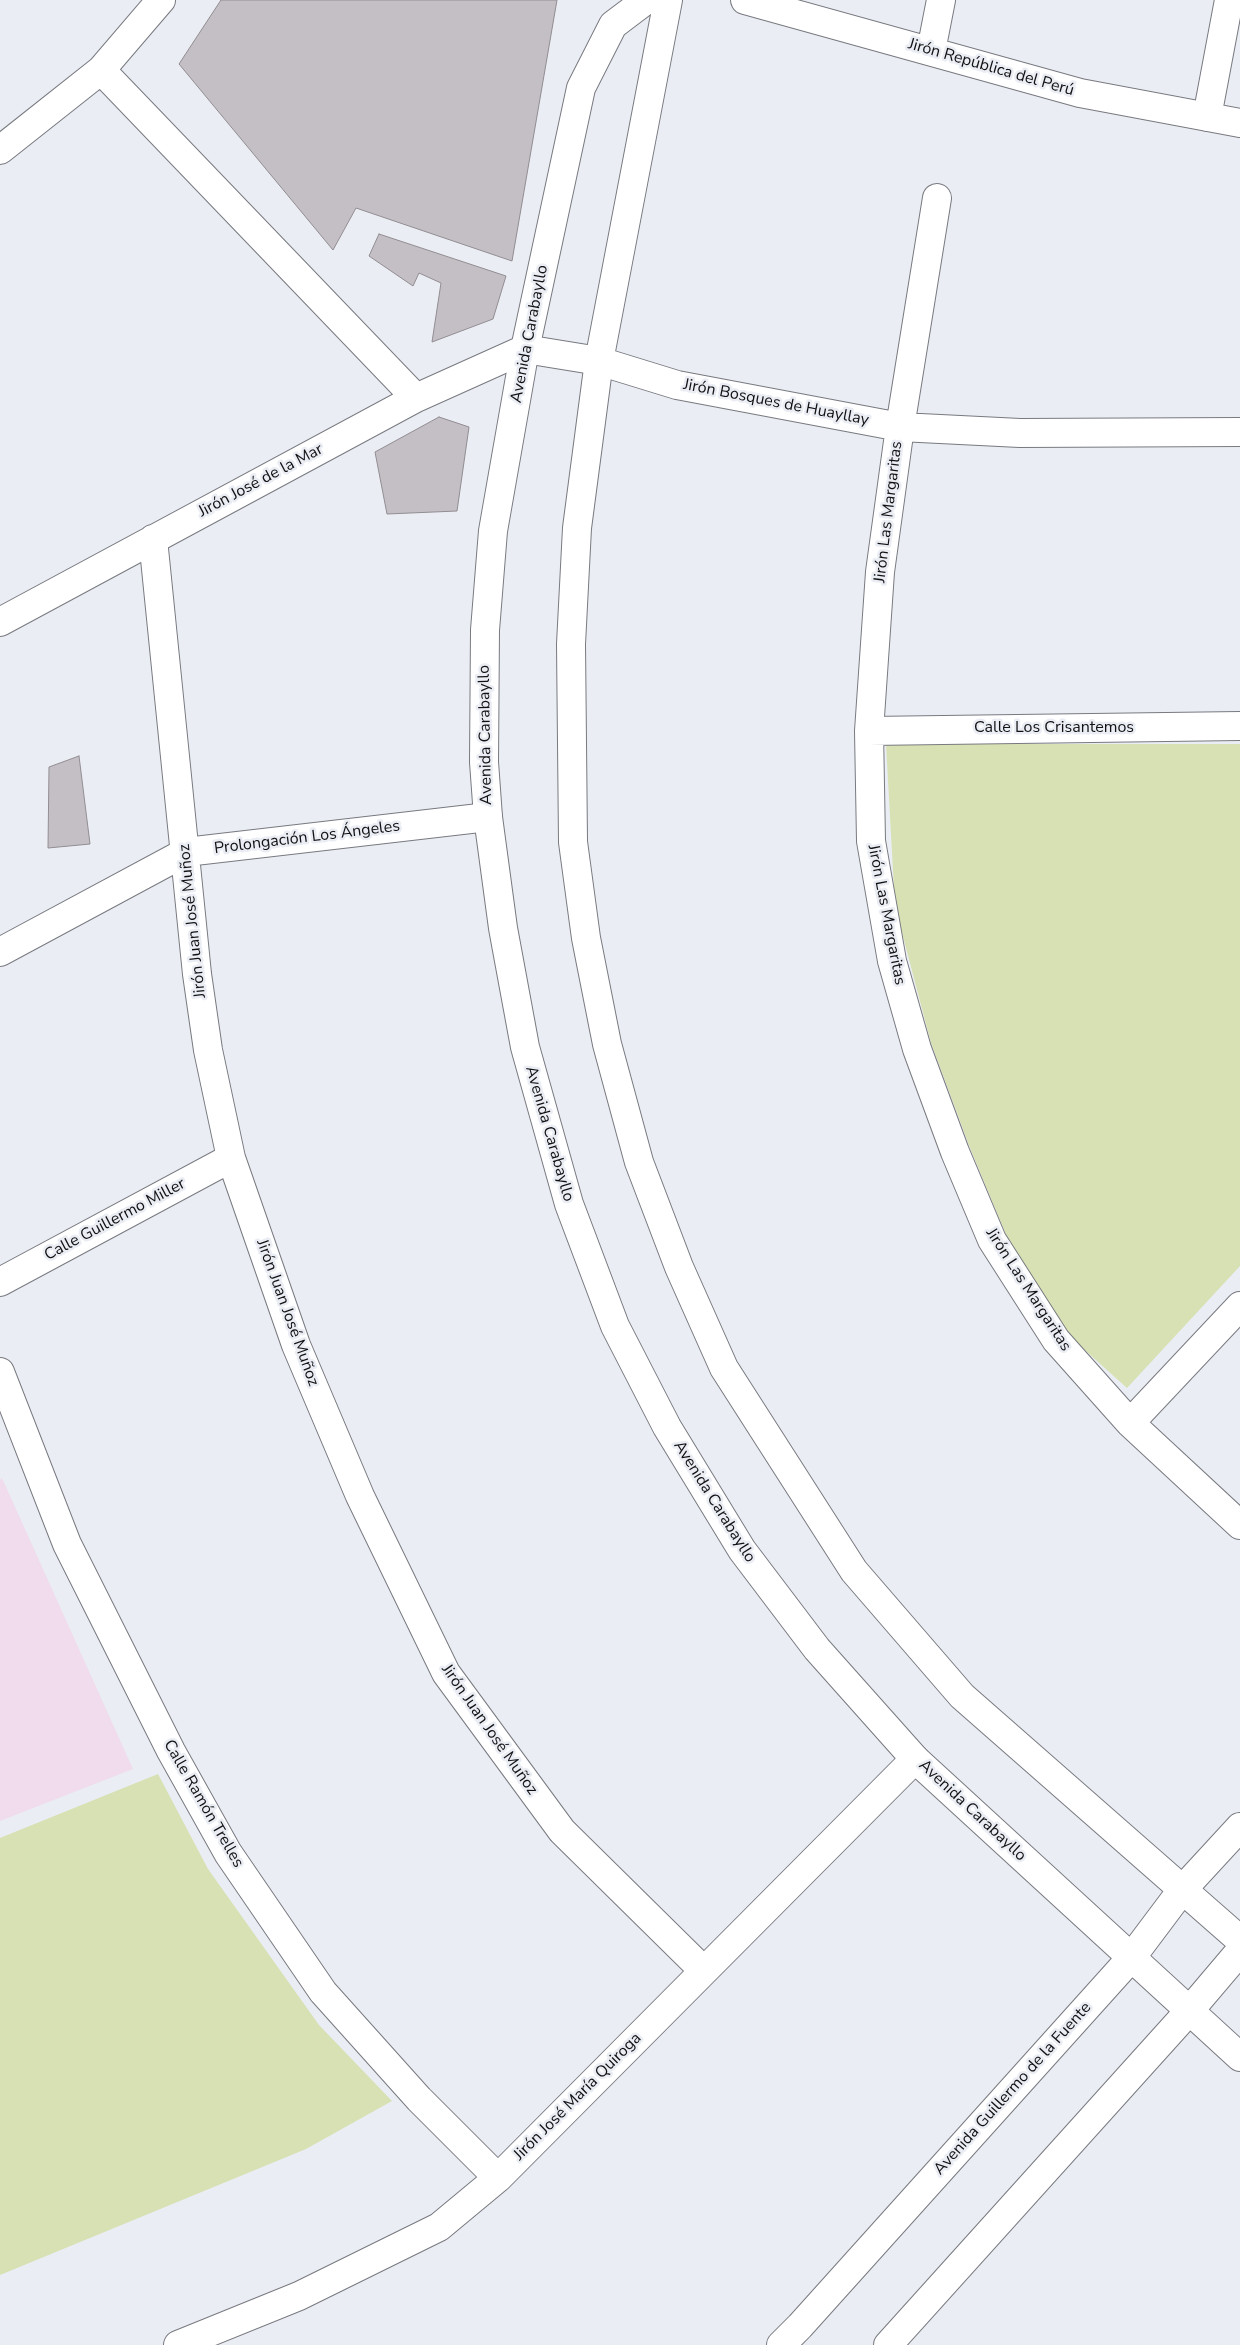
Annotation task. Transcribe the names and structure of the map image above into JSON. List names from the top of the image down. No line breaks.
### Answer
{"streets":{"street":["Jirón República del Perú","Avenida Carabayllo","Jirón Bosques de Huayllay","Jirón José de la Mar","Jirón Las Margaritas","Calle Los Crisantemos","Prolongación Los Ángeles","Jirón Juan José Muñoz","Calle Guillermo Miller","Calle Ramón Trelles","Avenida Guillermo de la Fuente","Jirón José María Quiroga"]},"crossings":[["Avenida Carabayllo","Jirón Bosques de Huayllay"],["Avenida Carabayllo","Jirón José de la Mar"],["Avenida Carabayllo","Prolongación Los Ángeles"],["Avenida Carabayllo","Avenida Guillermo de la Fuente"],["Avenida Carabayllo","Jirón José María Quiroga"],["Jirón Bosques de Huayllay","Jirón José de la Mar"],["Jirón Bosques de Huayllay","Jirón Las Margaritas"],["Jirón José de la Mar","Jirón Juan José Muñoz"],["Jirón Las Margaritas","Calle Los Crisantemos"],["Prolongación Los Ángeles","Jirón Juan José Muñoz"],["Jirón Juan José Muñoz","Calle Guillermo Miller"],["Jirón Juan José Muñoz","Jirón José María Quiroga"],["Calle Ramón Trelles","Jirón José María Quiroga"]]}
